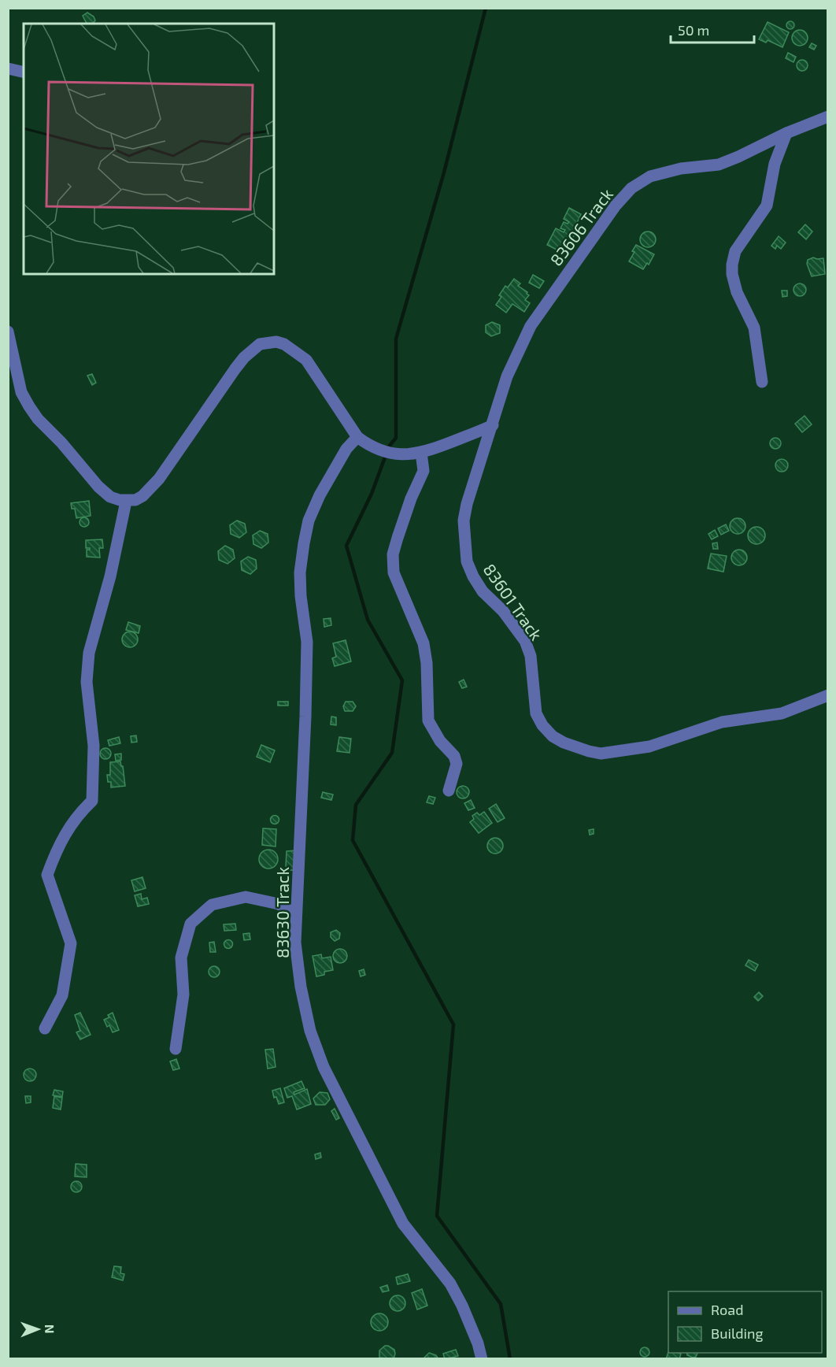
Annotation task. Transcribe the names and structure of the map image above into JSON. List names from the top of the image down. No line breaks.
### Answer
{"streets":{"street":["83606 Track","83601 Track","83630 Track"]},"crossings":[["83606 Track","83601 Track"]],"legend":["Road","Building"],"scale_bar":"50 m","north":"right"}
